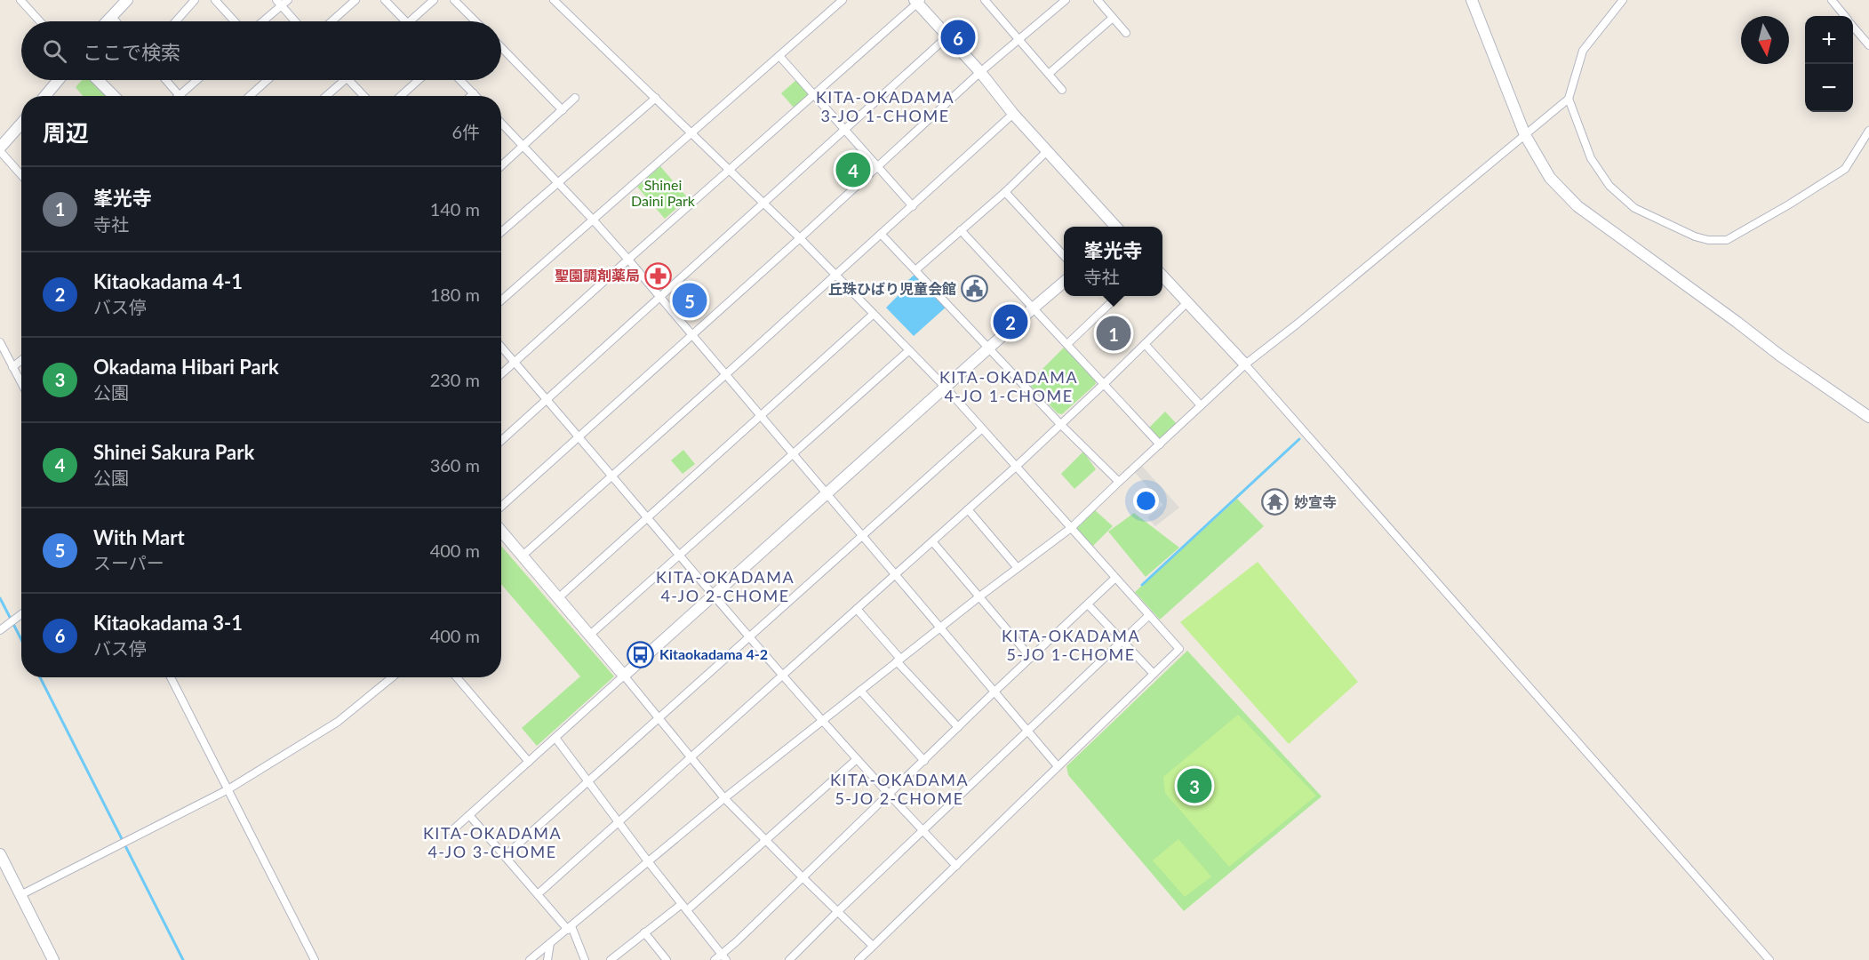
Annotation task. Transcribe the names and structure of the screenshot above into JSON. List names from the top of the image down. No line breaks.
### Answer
{"districts":["KITA-OKADAMA 3-JO 1-CHOME","KITA-OKADAMA 4-JO 1-CHOME","KITA-OKADAMA 4-JO 2-CHOME","KITA-OKADAMA 5-JO 1-CHOME","KITA-OKADAMA 5-JO 2-CHOME","KITA-OKADAMA 4-JO 3-CHOME"],"parks":["Shinei Daini Park"],"places":{"pharmacy":["聖園調剤薬局"],"public building":["丘珠ひばり児童会館"],"temple":["妙宣寺"],"bus stop":["Kitaokadama 4-2"]},"north":"bottom","page":{"map_buttons":["+","−"],"pins":["6","4","5","2","1","3"],"search":"ここで検索","heading":["周辺","6件"],"list":[{"mark":"1","name":"峯光寺","note":"寺社","value":"140 m"},{"mark":"2","name":"Kitaokadama 4-1","note":"バス停","value":"180 m"},{"mark":"3","name":"Okadama Hibari Park","note":"公園","value":"230 m"},{"mark":"4","name":"Shinei Sakura Park","note":"公園","value":"360 m"},{"mark":"5","name":"With Mart","note":"スーパー","value":"400 m"},{"mark":"6","name":"Kitaokadama 3-1","note":"バス停","value":"400 m"}],"popup":["峯光寺","寺社"]}}
